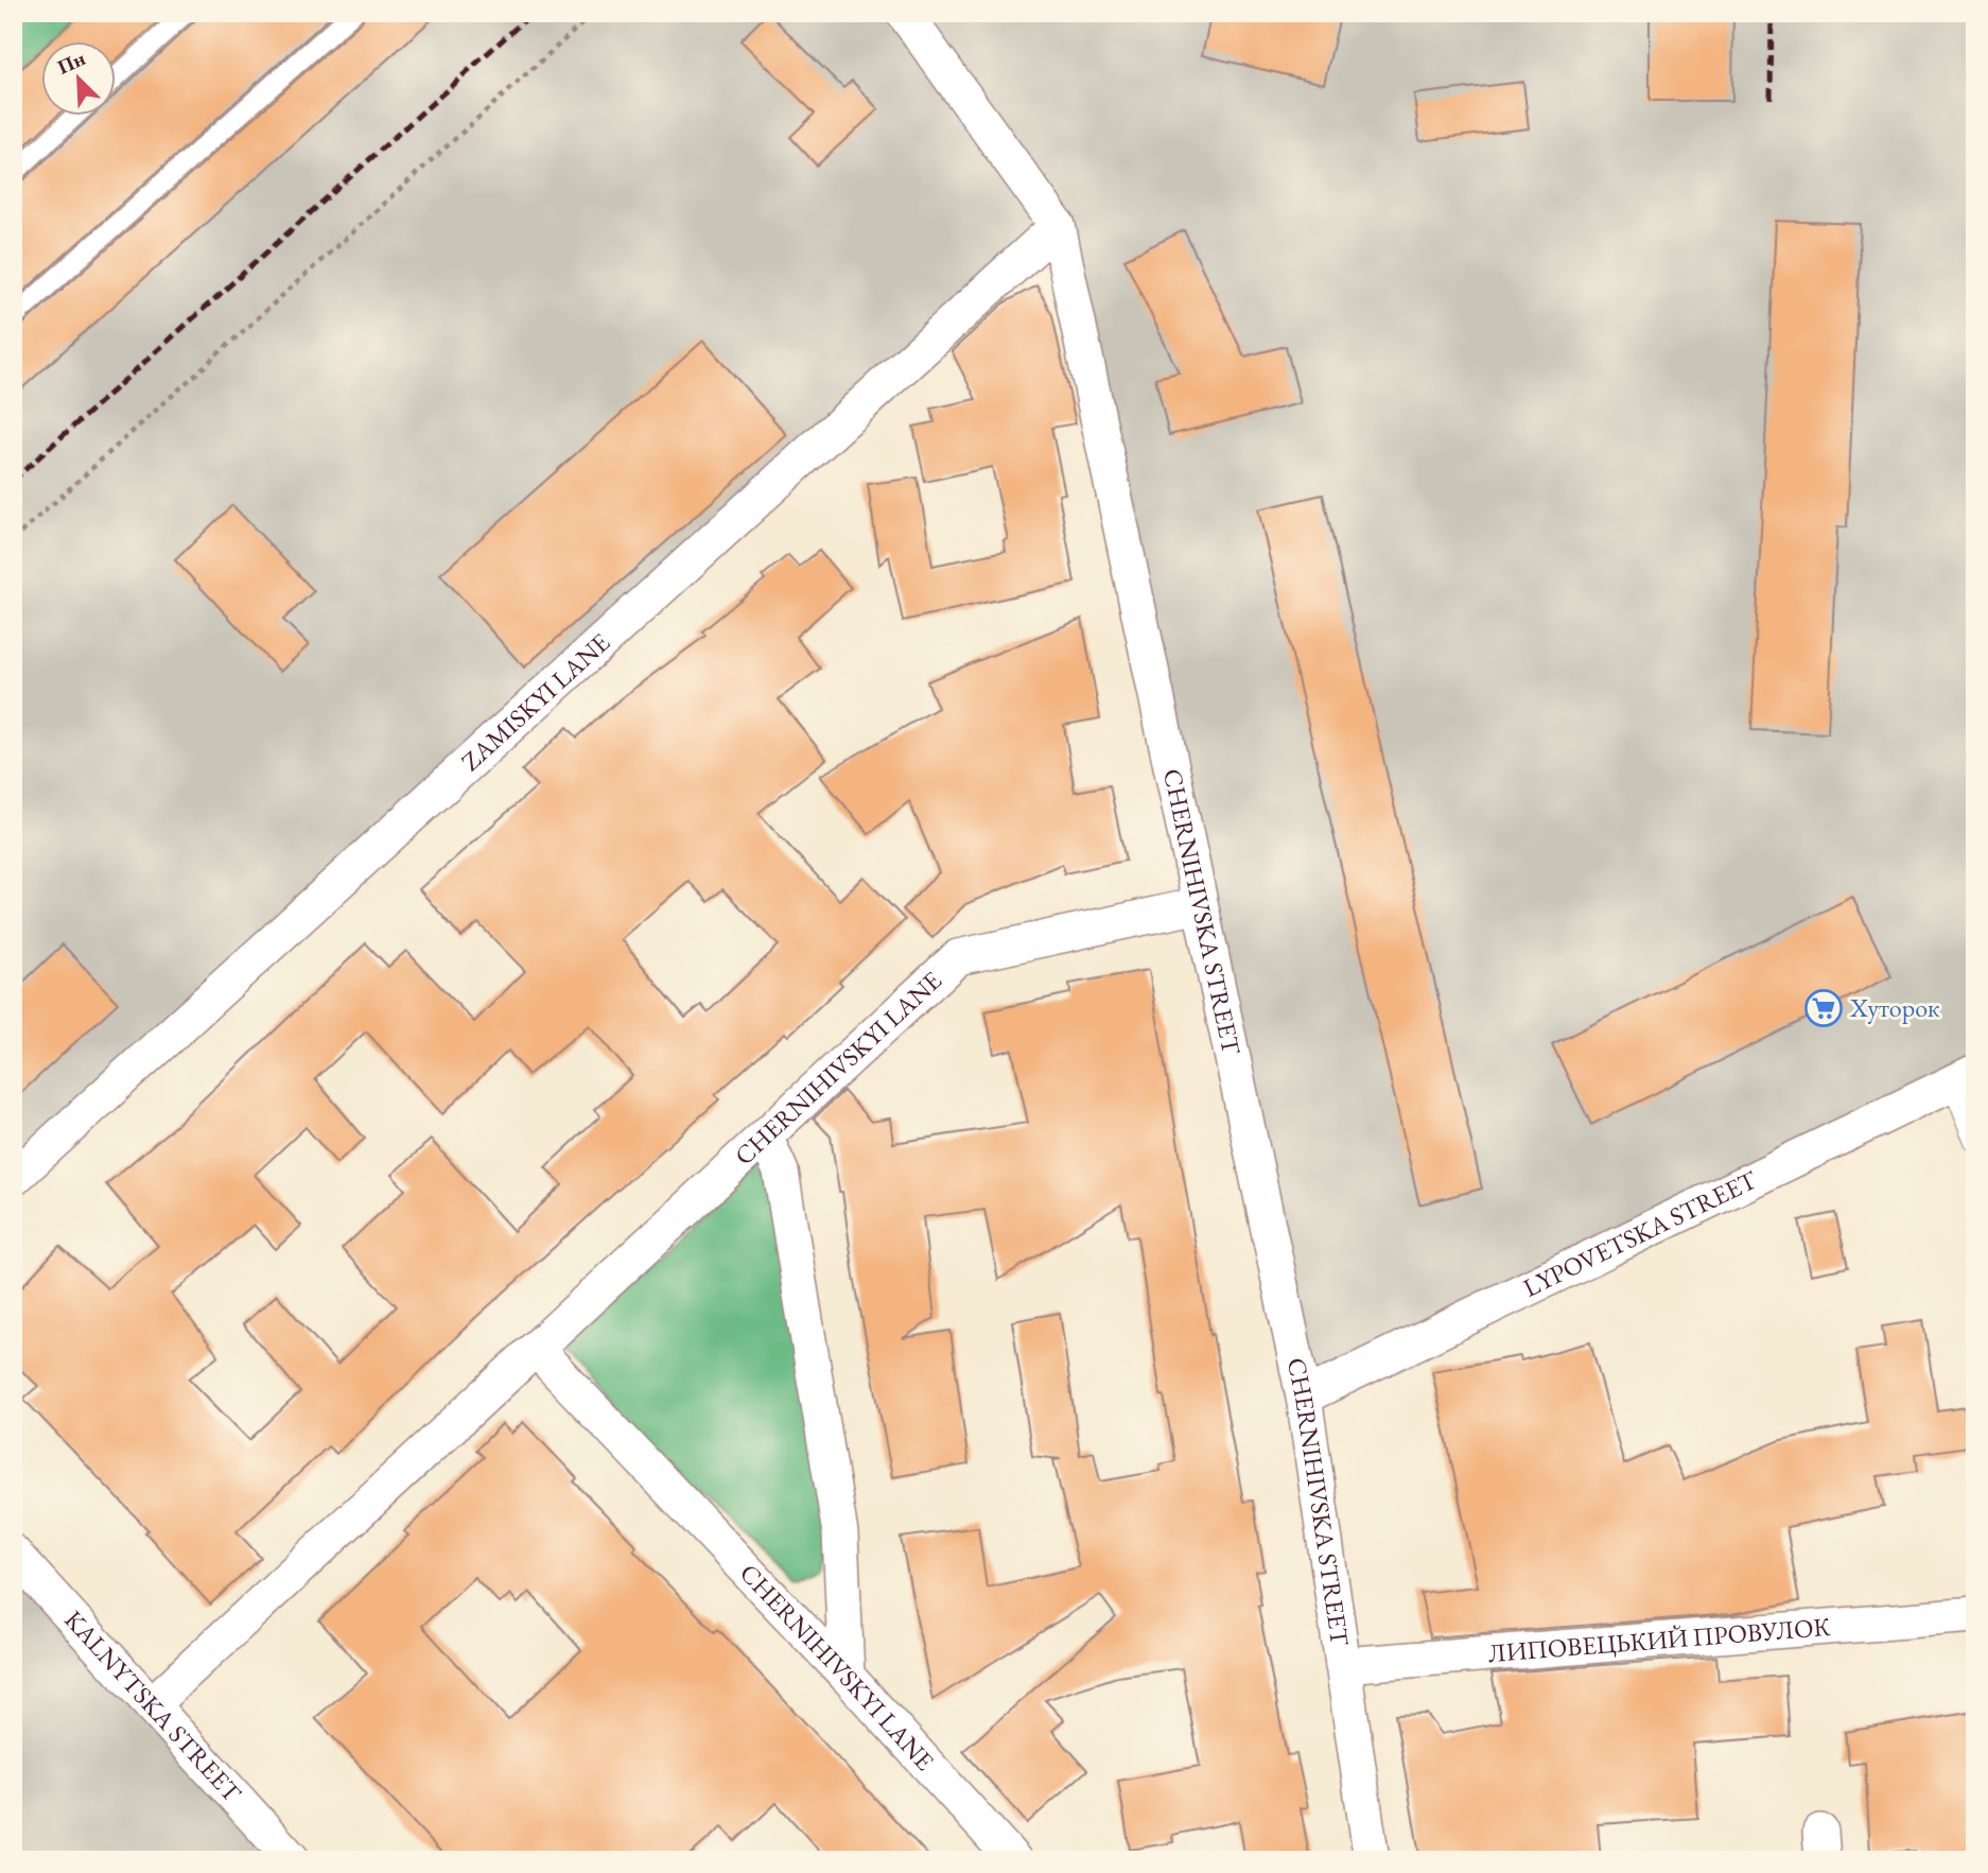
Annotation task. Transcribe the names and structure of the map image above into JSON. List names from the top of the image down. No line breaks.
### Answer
{"streets":{"street":["ZAMISKYI LANE","CHERNIHIVSKA STREET","CHERNIHIVSKYI LANE","LYPOVETSKA STREET","ЛИПОВЕЦЬКИЙ ПРОВУЛОК","KALNYTSKA STREET"]},"crossings":[["ZAMISKYI LANE","CHERNIHIVSKA STREET"],["CHERNIHIVSKA STREET","CHERNIHIVSKYI LANE"],["CHERNIHIVSKA STREET","LYPOVETSKA STREET"],["CHERNIHIVSKA STREET","ЛИПОВЕЦЬКИЙ ПРОВУЛОК"],["CHERNIHIVSKYI LANE","KALNYTSKA STREET"]],"places":{"supermarket":["Хуторок"]},"north":"top left"}
